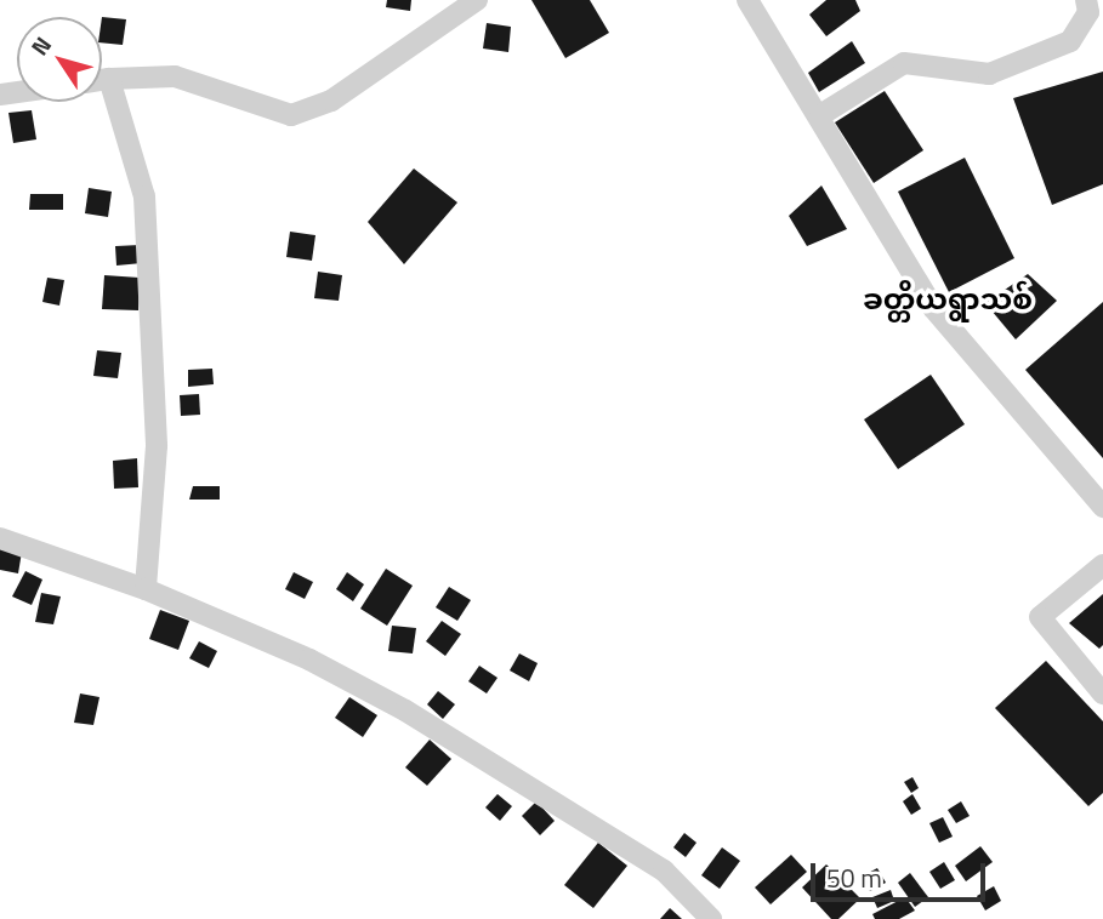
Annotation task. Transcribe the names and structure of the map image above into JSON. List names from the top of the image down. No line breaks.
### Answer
{"districts":["ခတ္တိယရွာသစ်"],"scale_bar":"50 m","north":"top left"}
